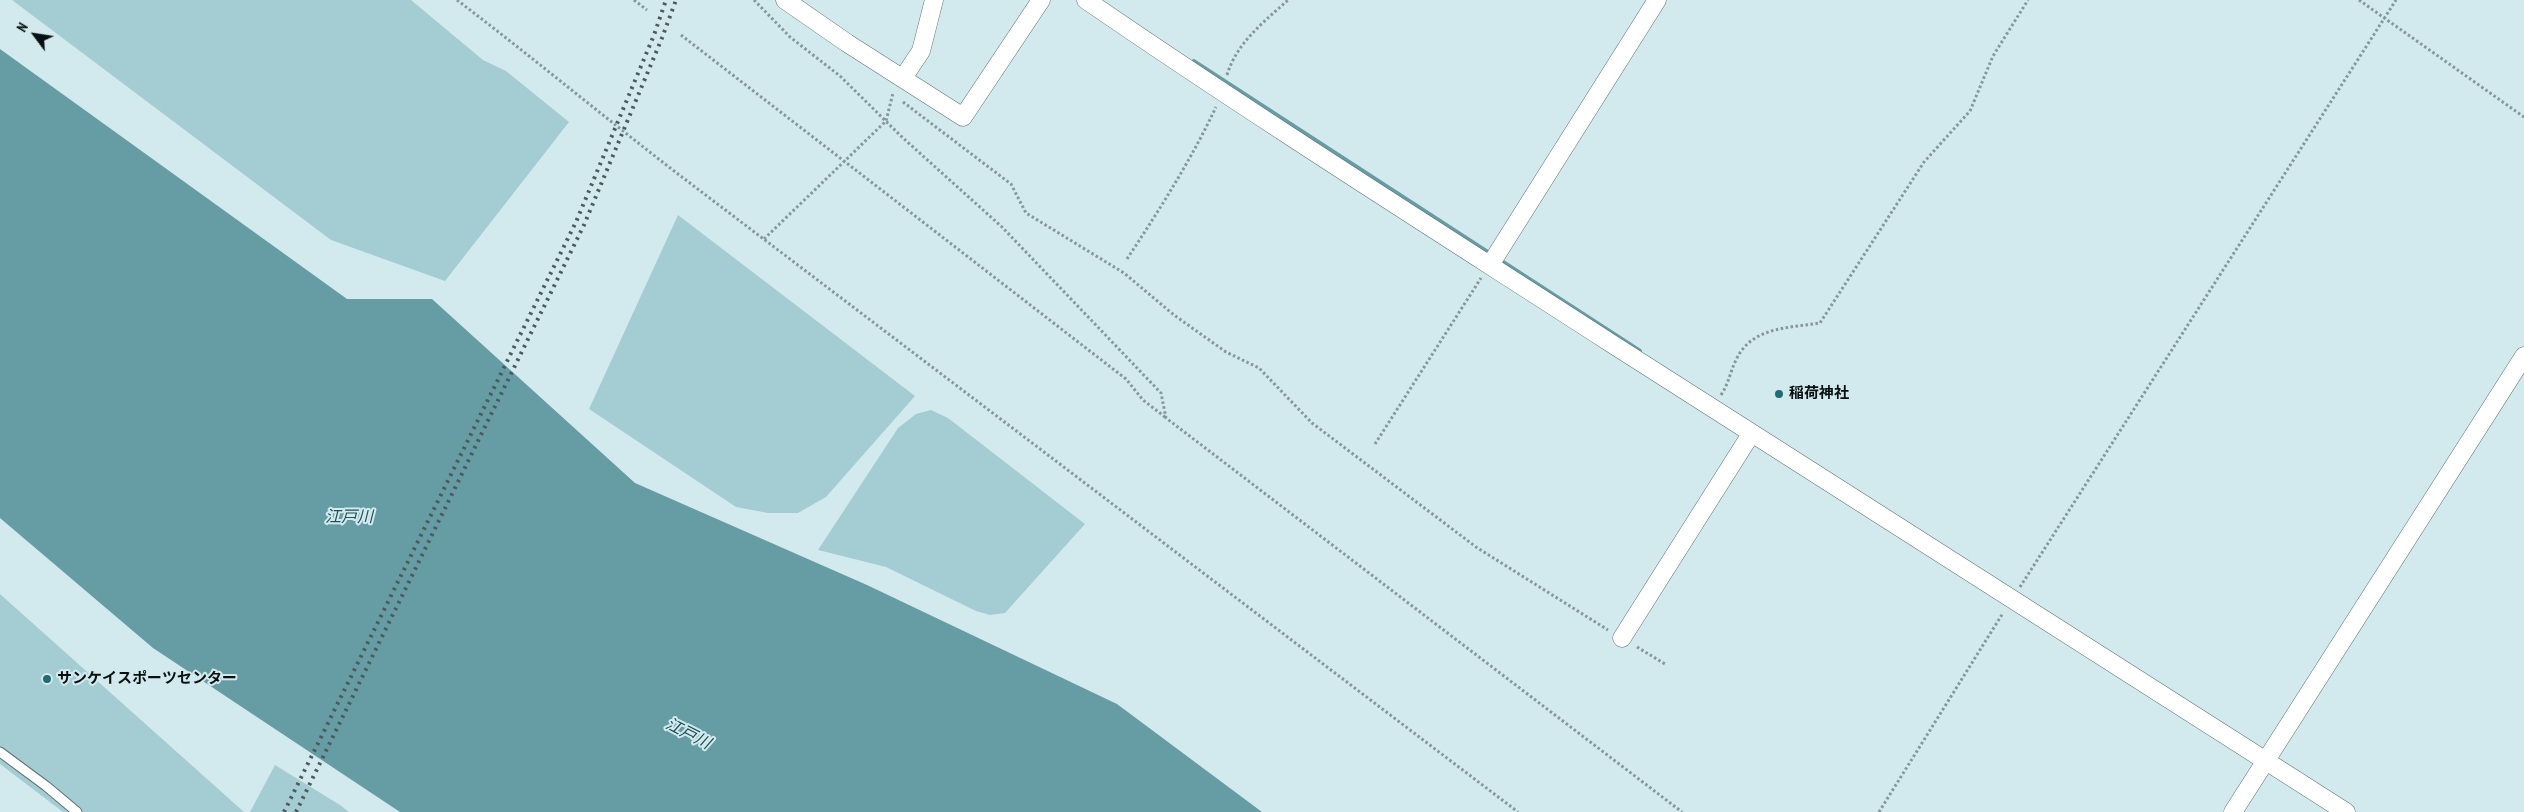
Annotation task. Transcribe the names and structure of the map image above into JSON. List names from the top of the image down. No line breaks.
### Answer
{"water":["江戸川"],"places":["稲荷神社","サンケイスポーツセンター"],"north":"top left"}
